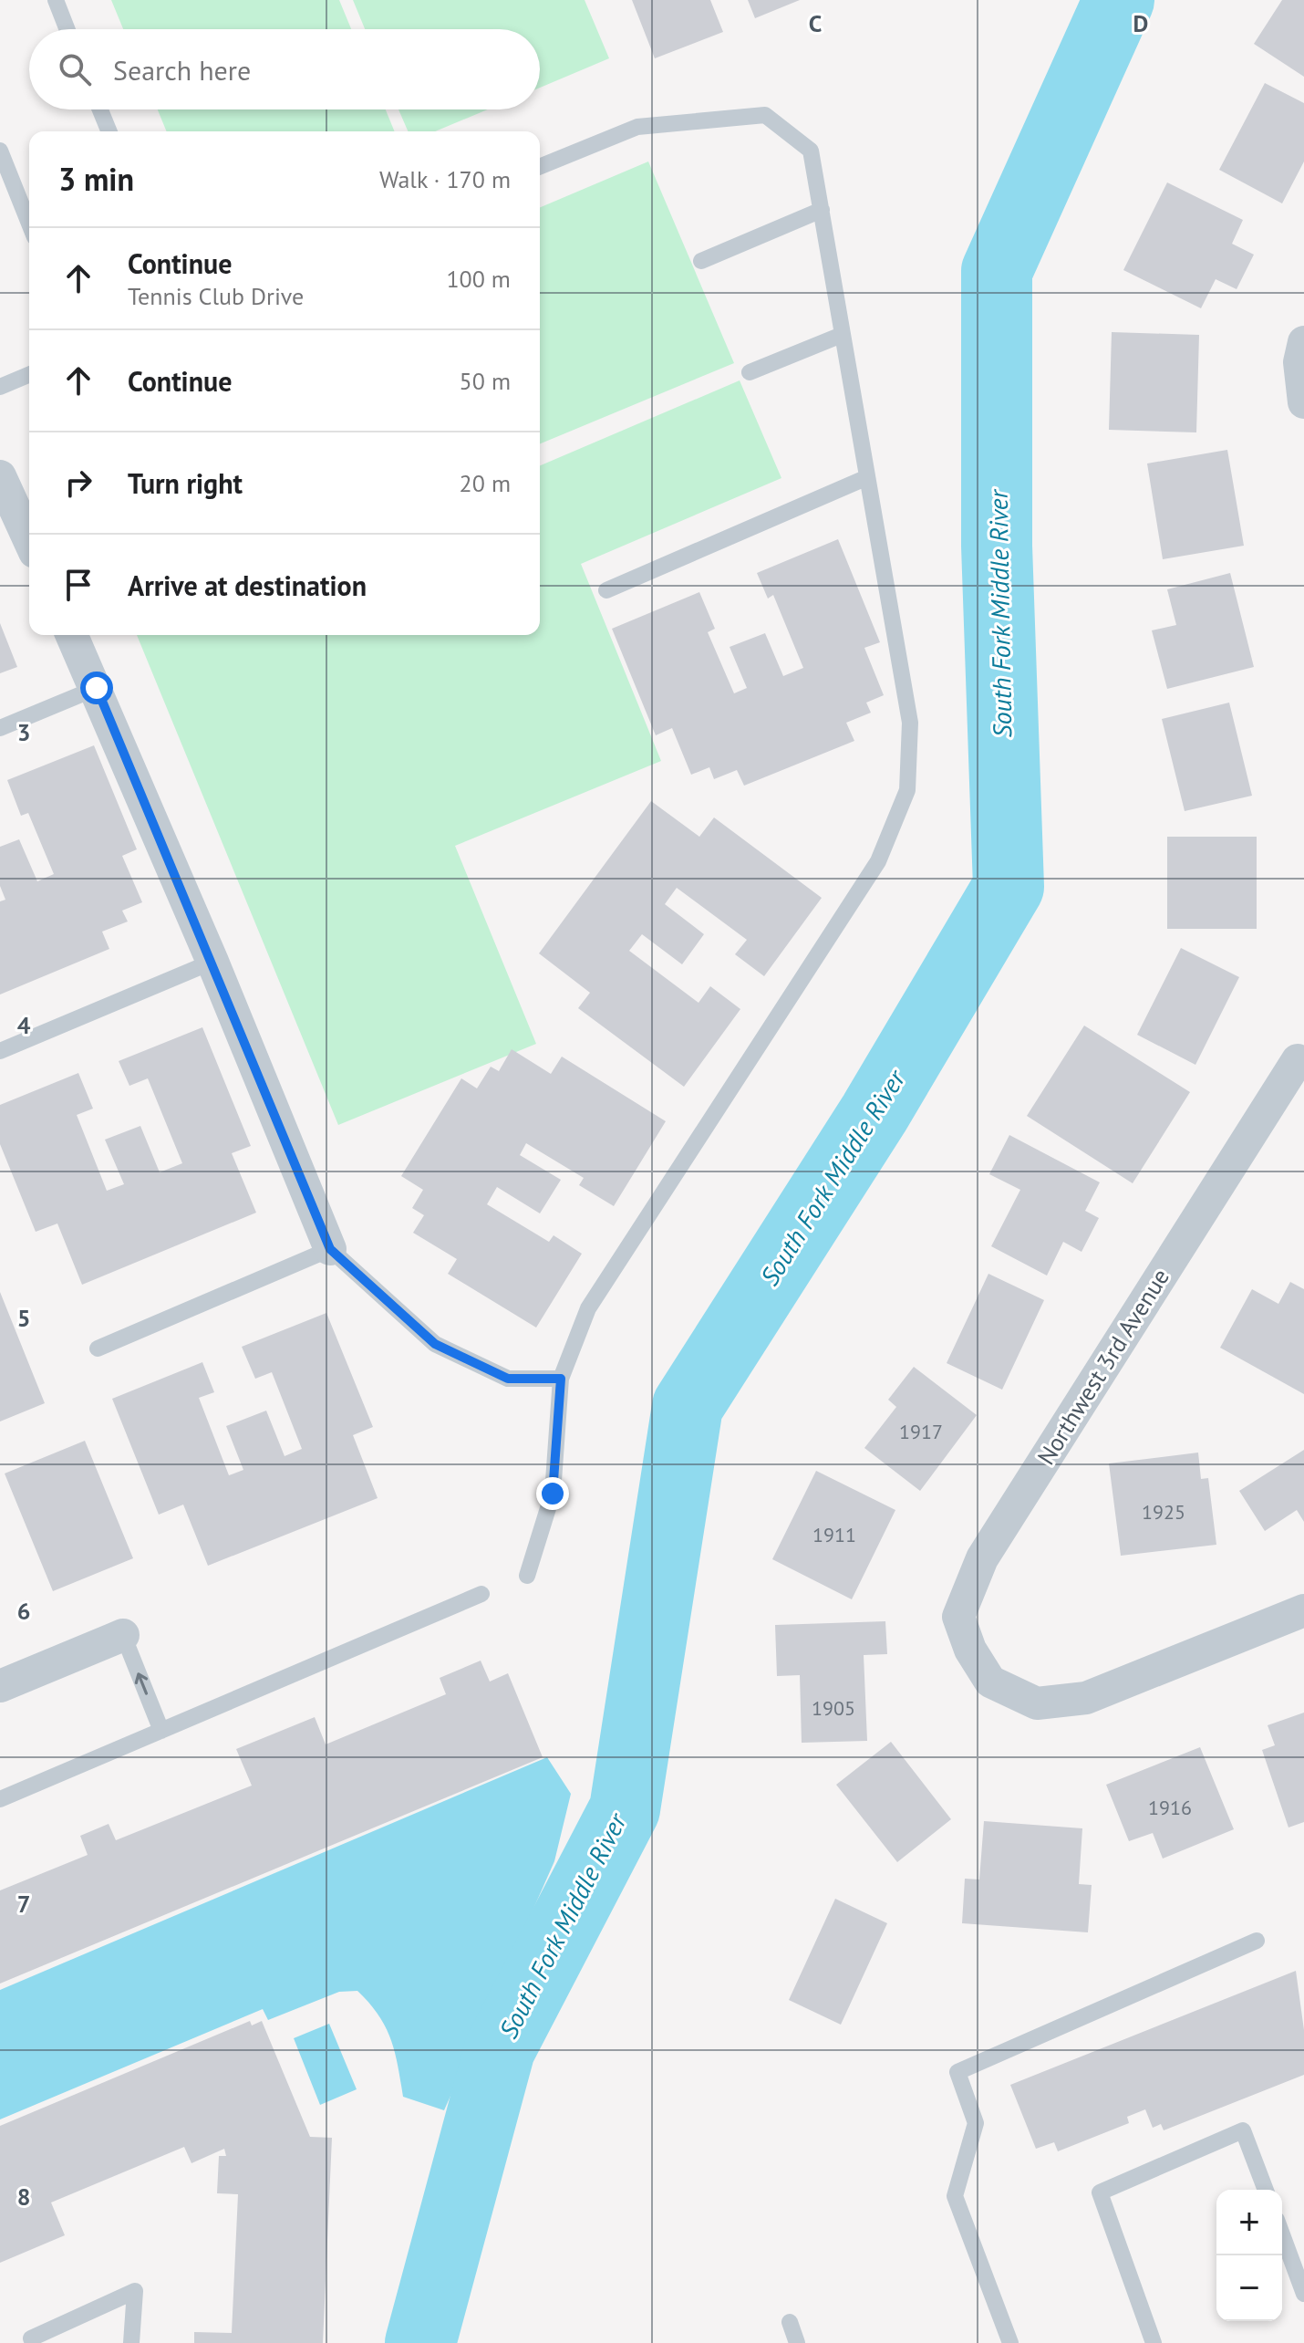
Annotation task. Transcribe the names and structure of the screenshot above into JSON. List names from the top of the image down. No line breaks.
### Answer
{"streets":{"street":["Northwest 3rd Avenue"]},"water":["South Fork Middle River"],"house_numbers":["1917","1925","1911","1905","1916"],"page":{"search":"Search here","heading":["3 min","Walk · 170 m"],"list":[["Continue","Tennis Club Drive","100 m"],["Continue","50 m"],["Turn right","20 m"],"Arrive at destination"],"map_buttons":["+","−"]},"grid":{"columns":["C","D"],"rows":["3","4","5","6","7","8"]}}
